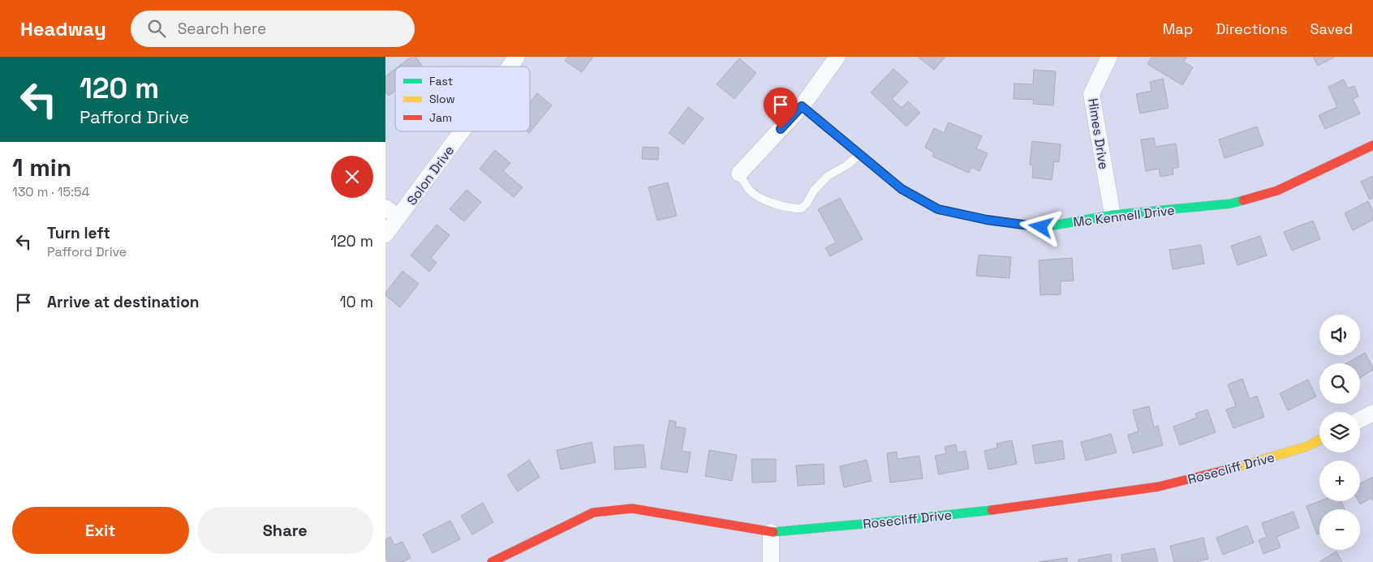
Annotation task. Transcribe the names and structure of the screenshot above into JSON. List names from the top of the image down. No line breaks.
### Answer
{"streets":{"street":["Himes Drive","Solon Drive","Mc Kennell Drive","Rosecliff Drive"]},"crossings":[["Himes Drive","Mc Kennell Drive"]],"legend":["Fast","Slow","Jam"],"page":{"header":"Headway","search":"Search here","nav":["Map","Directions","Saved"],"turn":["120 m","Pafford Drive"],"heading":["1 min","130 m · 15:54"],"list":[{"name":"Turn left","note":"Pafford Drive","value":"120 m"},{"name":"Arrive at destination","value":"10 m"}],"map_buttons":["+","−"],"buttons":["Exit","Share"]}}
